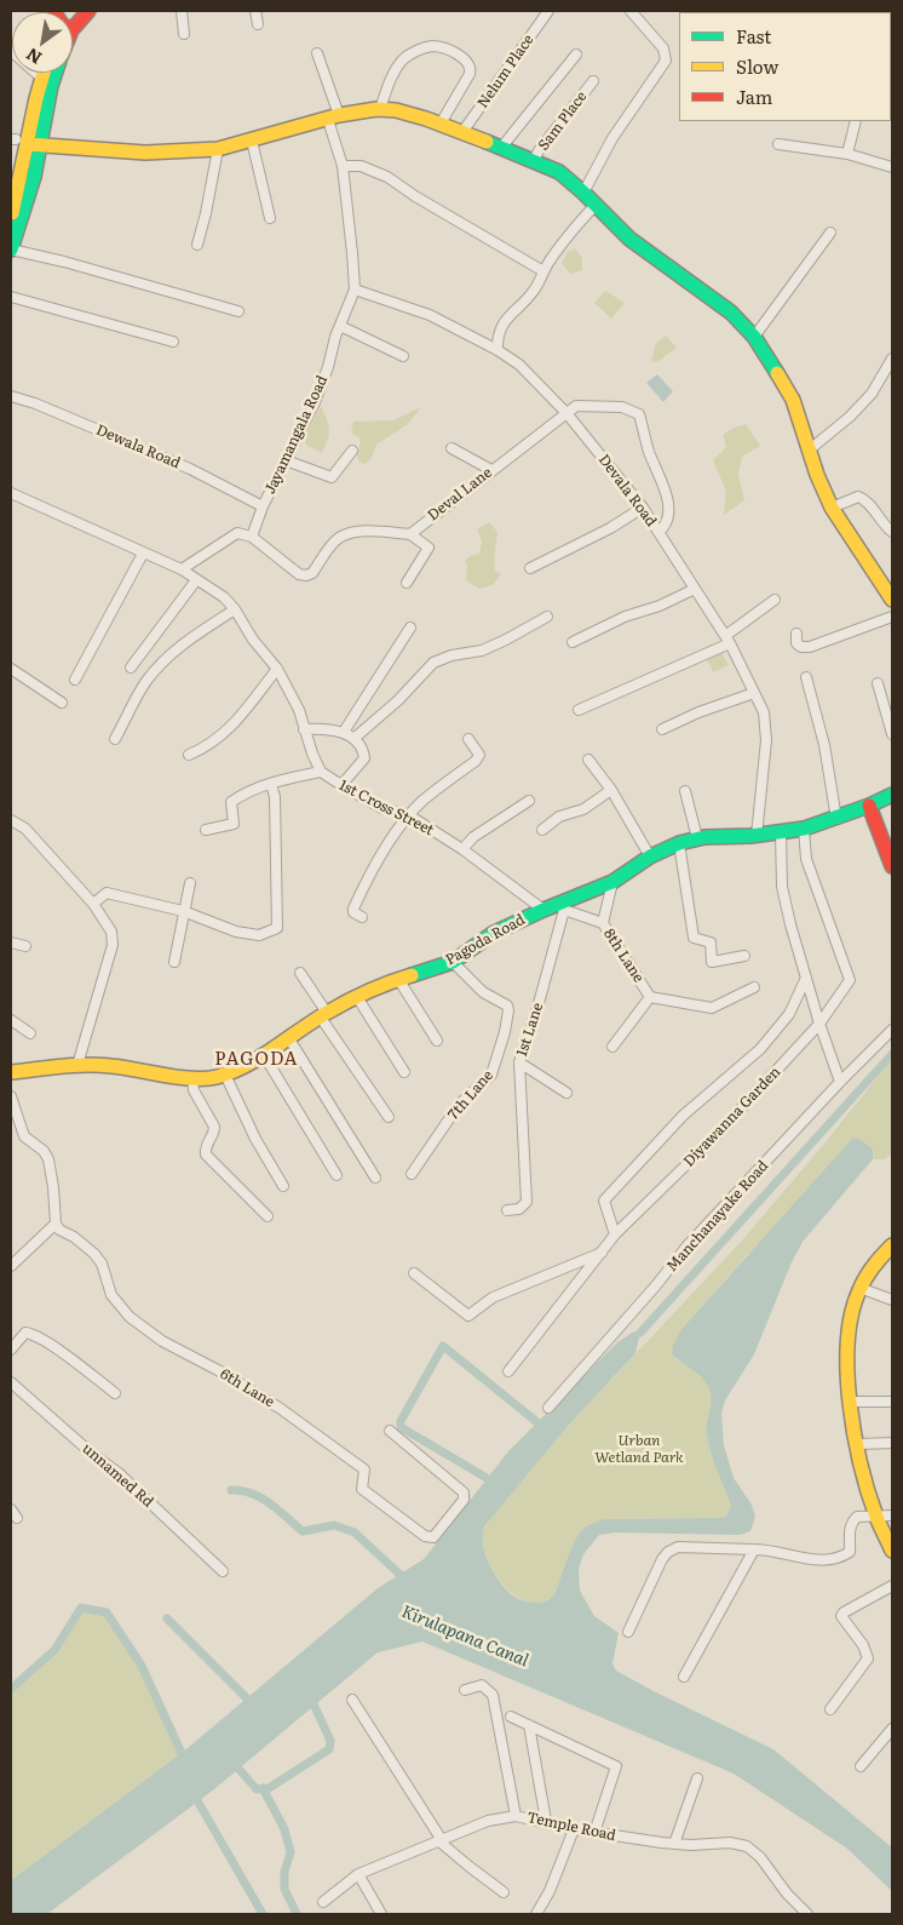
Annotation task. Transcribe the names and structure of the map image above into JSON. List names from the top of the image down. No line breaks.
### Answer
{"streets":{"main road":["Pagoda Road"],"street":["Nelum Place","Sam Place","Jayamangala Road","Dewala Road","Devala Road","Deval Lane","1st Cross Street","8th Lane","1st Lane","7th Lane","Diyawanna Garden","Manchanayake Road","6th Lane","unnamed Rd","Temple Road"]},"crossings":[["Jayamangala Road","Dewala Road"],["Jayamangala Road","Devala Road"],["Devala Road","Deval Lane"],["Devala Road","Pagoda Road"],["1st Cross Street","Pagoda Road"],["Pagoda Road","8th Lane"],["Pagoda Road","1st Lane"],["Pagoda Road","7th Lane"],["Pagoda Road","Diyawanna Garden"],["8th Lane","1st Lane"]],"districts":["PAGODA"],"water":["Kirulapana Canal"],"parks":["Urban Wetland Park"],"legend":["Fast","Slow","Jam"],"north":"bottom left"}
